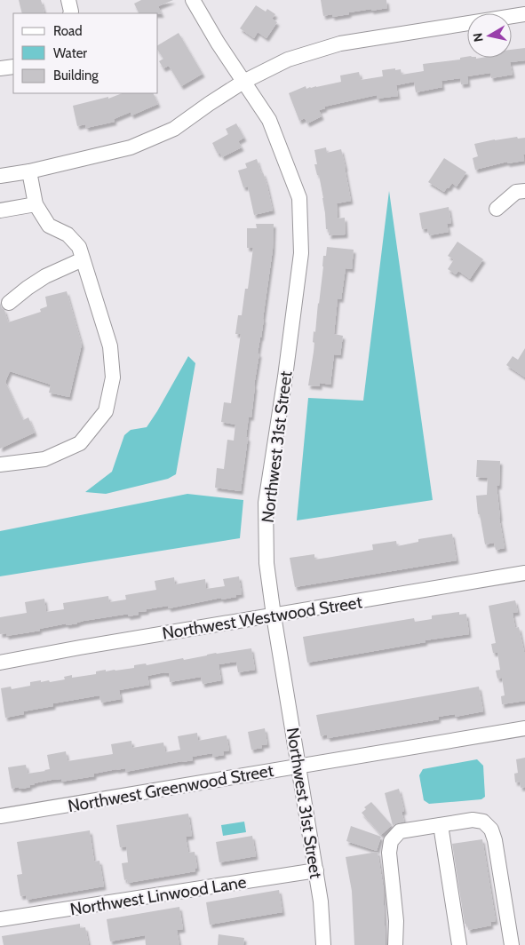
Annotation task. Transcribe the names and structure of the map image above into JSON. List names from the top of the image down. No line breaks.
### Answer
{"streets":{"street":["Northwest 31st Street","Northwest Westwood Street","Northwest Greenwood Street","Northwest Linwood Lane"]},"crossings":[["Northwest 31st Street","Northwest Westwood Street"],["Northwest 31st Street","Northwest Greenwood Street"],["Northwest 31st Street","Northwest Linwood Lane"]],"legend":["Road","Water","Building"],"north":"left"}
